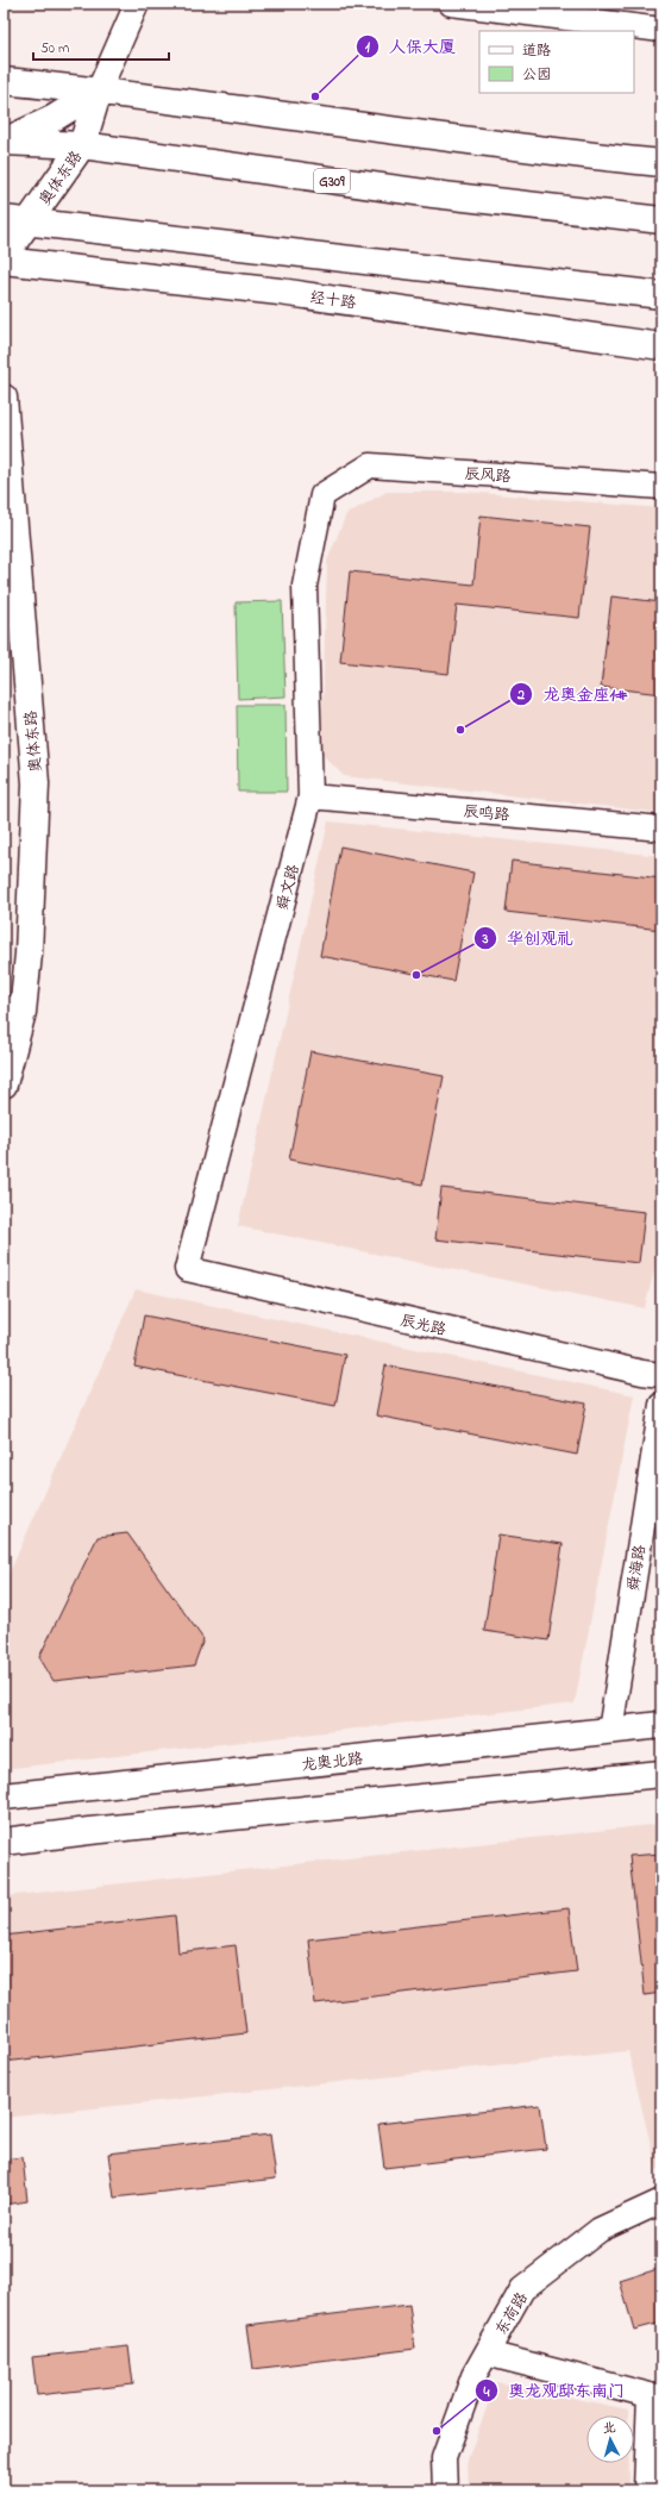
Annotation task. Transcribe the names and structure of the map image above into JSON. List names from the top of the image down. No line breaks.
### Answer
{"streets":{"main road":["奥体东路","G309","经十路","龙奥北路"],"street":["辰风路","辰鸣路","舜文路","辰光路","舜海路","东荷路"]},"crossings":[["奥体东路","G309"],["奥体东路","经十路"],["辰风路","舜文路"],["辰鸣路","舜文路"],["舜文路","辰光路"],["舜海路","龙奥北路"]],"places":["人保大厦","龙奥金座1#","华创观礼","奥龙观邸东南门"],"legend":["道路","公园"],"scale_bar":"50 m","north":"top"}
